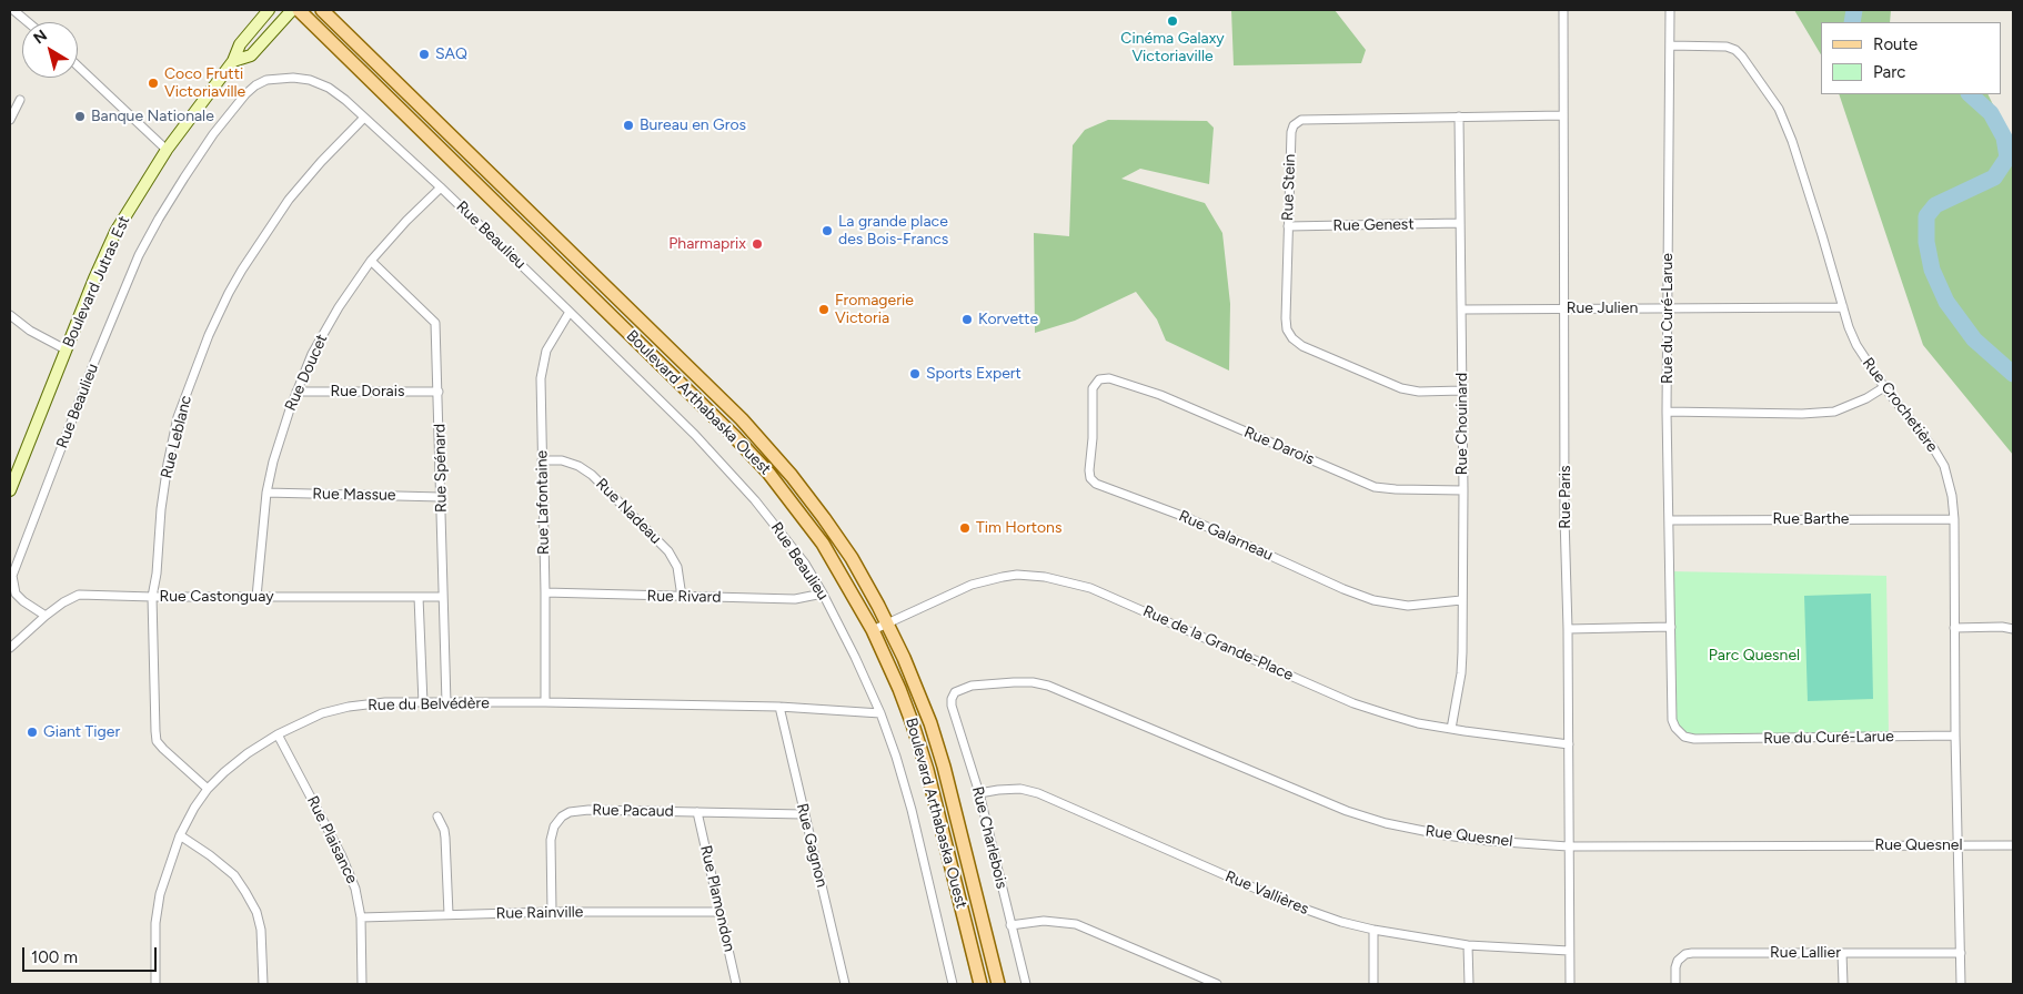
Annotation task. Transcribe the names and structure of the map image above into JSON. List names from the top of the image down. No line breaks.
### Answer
{"streets":{"main road":["Boulevard Jutras Est","Boulevard Arthabaska Ouest"],"street":["Rue Stein","Rue Genest","Rue Beaulieu","Rue Julien","Rue du Curé-Larue","Rue Doucet","Rue Dorais","Rue Crochetière","Rue Chouinard","Rue Leblanc","Rue Darois","Rue Spénard","Rue Massue","Rue Paris","Rue Lafontaine","Rue Nadeau","Rue Barthe","Rue Galarneau","Rue Castonguay","Rue Rivard","Rue de la Grande-Place","Rue du Belvédère","Rue Pacaud","Rue Quesnel","Rue Charlebois","Rue Plaisance","Rue Gagnon","Rue Vallières","Rue Plamondon","Rue Rainville","Rue Lallier"]},"crossings":[["Rue Stein","Rue Genest"],["Rue Stein","Rue Chouinard"],["Rue Stein","Rue Paris"],["Rue Genest","Rue Chouinard"],["Rue Beaulieu","Rue Doucet"],["Rue Beaulieu","Rue Leblanc"],["Rue Beaulieu","Rue Lafontaine"],["Rue Beaulieu","Rue Castonguay"],["Rue Beaulieu","Rue Rivard"],["Rue Beaulieu","Rue du Belvédère"],["Rue Julien","Rue du Curé-Larue"],["Rue Julien","Rue Crochetière"],["Rue Julien","Rue Chouinard"],["Rue Julien","Rue Paris"],["Rue du Curé-Larue","Rue Crochetière"],["Rue du Curé-Larue","Rue Barthe"],["Rue Doucet","Rue Dorais"],["Rue Doucet","Rue Spénard"],["Rue Doucet","Rue Massue"],["Rue Doucet","Rue Castonguay"],["Rue Dorais","Rue Spénard"],["Boulevard Arthabaska Ouest","Rue de la Grande-Place"],["Rue Crochetière","Rue Barthe"],["Rue Crochetière","Rue Quesnel"],["Rue Crochetière","Rue Lallier"],["Rue Chouinard","Rue Darois"],["Rue Chouinard","Rue Galarneau"],["Rue Chouinard","Rue de la Grande-Place"],["Rue Leblanc","Rue Castonguay"],["Rue Leblanc","Rue du Belvédère"],["Rue Darois","Rue Galarneau"],["Rue Spénard","Rue Massue"],["Rue Spénard","Rue Castonguay"],["Rue Spénard","Rue du Belvédère"],["Rue Paris","Rue de la Grande-Place"],["Rue Paris","Rue Quesnel"],["Rue Paris","Rue Vallières"],["Rue Lafontaine","Rue Nadeau"],["Rue Lafontaine","Rue Rivard"],["Rue Lafontaine","Rue du Belvédère"],["Rue Nadeau","Rue Rivard"],["Rue du Belvédère","Rue Plaisance"],["Rue du Belvédère","Rue Gagnon"],["Rue Pacaud","Rue Gagnon"],["Rue Pacaud","Rue Plamondon"],["Rue Pacaud","Rue Rainville"],["Rue Quesnel","Rue Charlebois"],["Rue Charlebois","Rue Vallières"],["Rue Plaisance","Rue Rainville"],["Rue Plamondon","Rue Rainville"]],"parks":["Parc Quesnel"],"places":["Cinéma Galaxy Victoriaville","SAQ","Coco Frutti Victoriaville","Banque Nationale","Bureau en Gros","La grande place des Bois-Francs","Pharmaprix","Fromagerie Victoria","Korvette","Sports Expert","Tim Hortons","Giant Tiger"],"legend":["Route","Parc"],"scale_bar":"100 m","north":"top left"}
